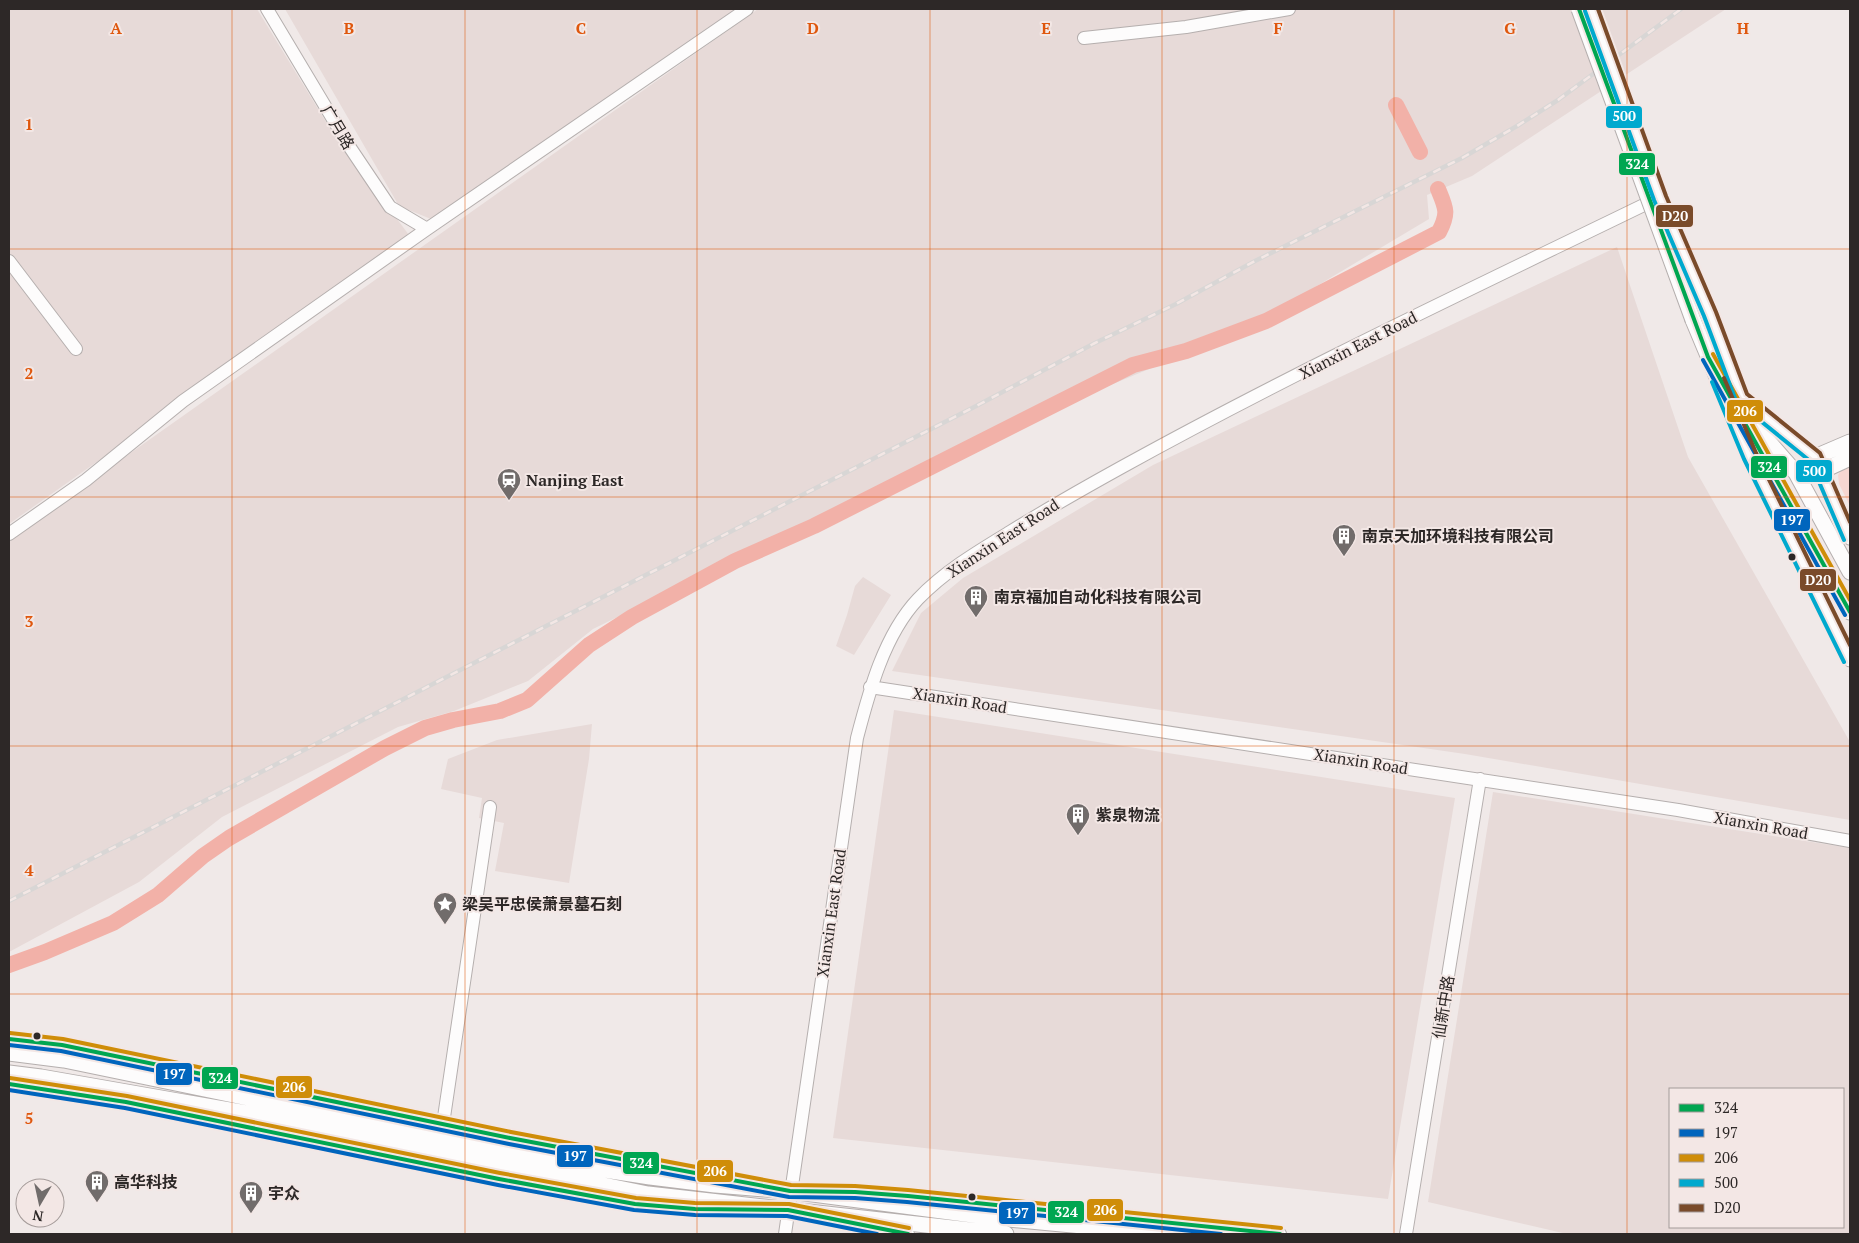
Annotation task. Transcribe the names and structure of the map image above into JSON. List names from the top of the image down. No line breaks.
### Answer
{"streets":{"street":["广月路","Xianxin East Road","Xianxin Road","仙新中路"]},"crossings":[["Xianxin East Road","Xianxin Road"],["Xianxin Road","仙新中路"]],"places":{"station":["Nanjing East"],"building":["南京天加环境科技有限公司","南京福加自动化科技有限公司","紫泉物流","高华科技","宇众"],"place":["梁吴平忠侯萧景墓石刻"]},"lines":["transit line 324","transit line D20","transit line 500","transit line 206","transit line 197"],"legend":["324","197","206","500","D20"],"north":"bottom","grid":{"columns":["A","B","C","D","E","F","G","H"],"rows":["1","2","3","4","5"]}}
